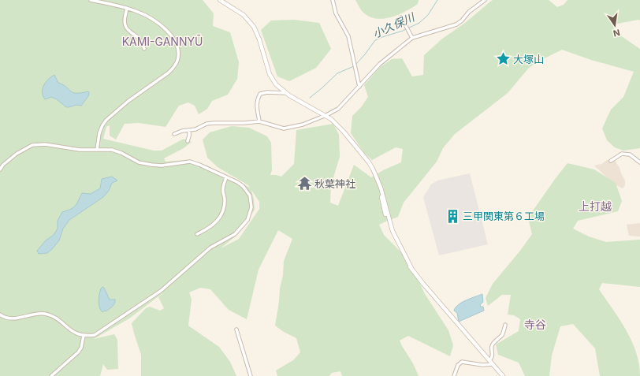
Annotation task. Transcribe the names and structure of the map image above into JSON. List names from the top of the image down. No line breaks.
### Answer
{"districts":["KAMI-GANNYŪ","上打越","寺谷"],"water":["小久保川"],"places":{"place":["大塚山"],"temple":["秋葉神社"],"building":["三甲関東第６工場"]},"north":"bottom"}
